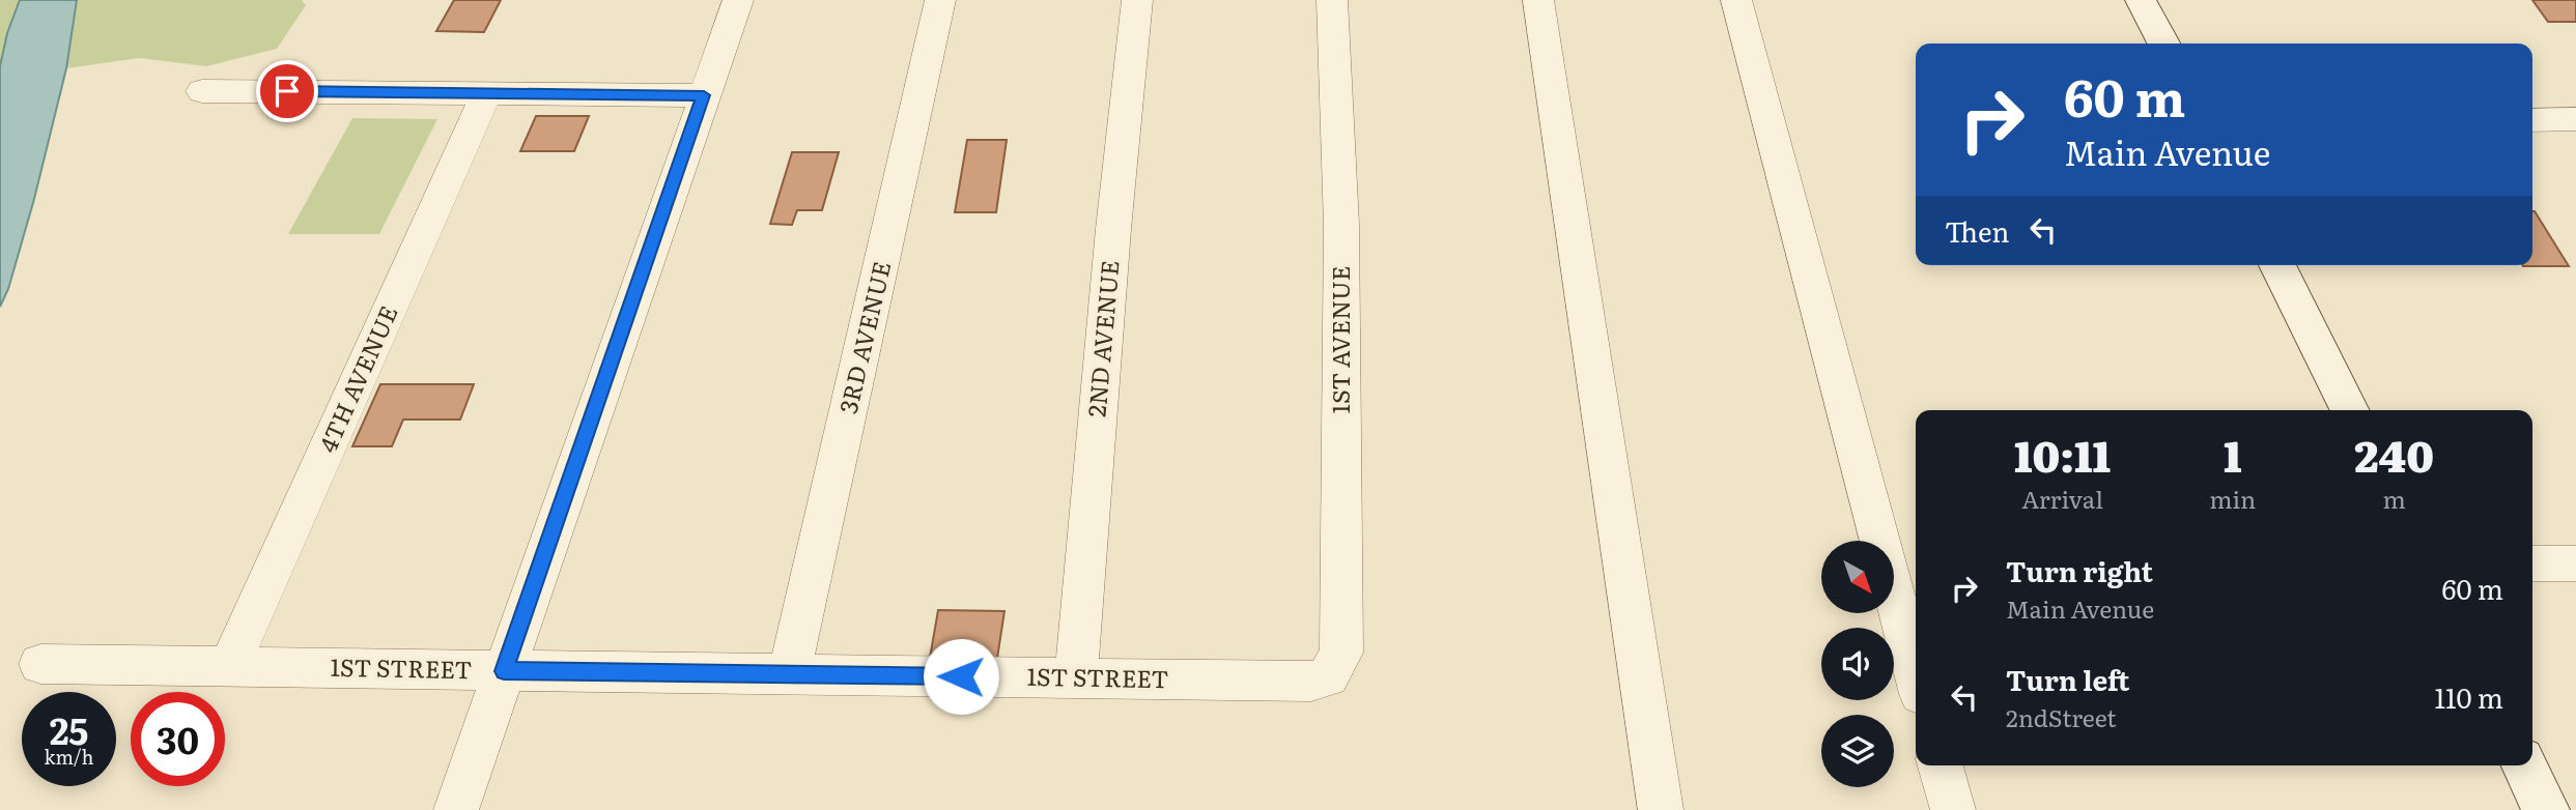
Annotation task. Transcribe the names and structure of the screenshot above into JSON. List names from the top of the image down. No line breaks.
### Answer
{"streets":{"street":["3RD AVENUE","2ND AVENUE","1ST AVENUE","4TH AVENUE","1ST STREET"]},"crossings":[["3RD AVENUE","1ST STREET"],["2ND AVENUE","1ST STREET"],["1ST AVENUE","1ST STREET"],["4TH AVENUE","1ST STREET"]],"north":"bottom right","page":{"turn":["60 m","Main Avenue"],"then":"Then","eta":["10:11","Arrival","1","min","240","m"],"list":[{"name":"Turn right","note":"Main Avenue","value":"60 m"},{"name":"Turn left","note":"2ndStreet","value":"110 m"}],"speed":"25 km/h","limit":"30"}}
